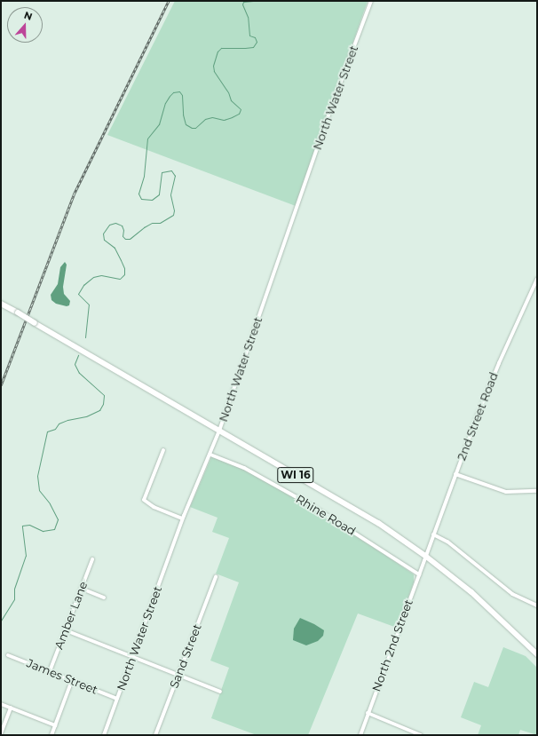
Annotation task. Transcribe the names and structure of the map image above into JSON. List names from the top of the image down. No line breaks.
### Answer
{"streets":{"highway":["WI 16"],"street":["North Water Street","2nd Street Road","Rhine Road","Amber Lane","North 2nd Street","Sand Street","James Street"]},"crossings":[["North Water Street","WI 16"],["North Water Street","Rhine Road"],["North Water Street","James Street"],["2nd Street Road","WI 16"],["2nd Street Road","North 2nd Street"],["WI 16","North 2nd Street"],["Rhine Road","North 2nd Street"],["Amber Lane","James Street"]],"north":"top"}
